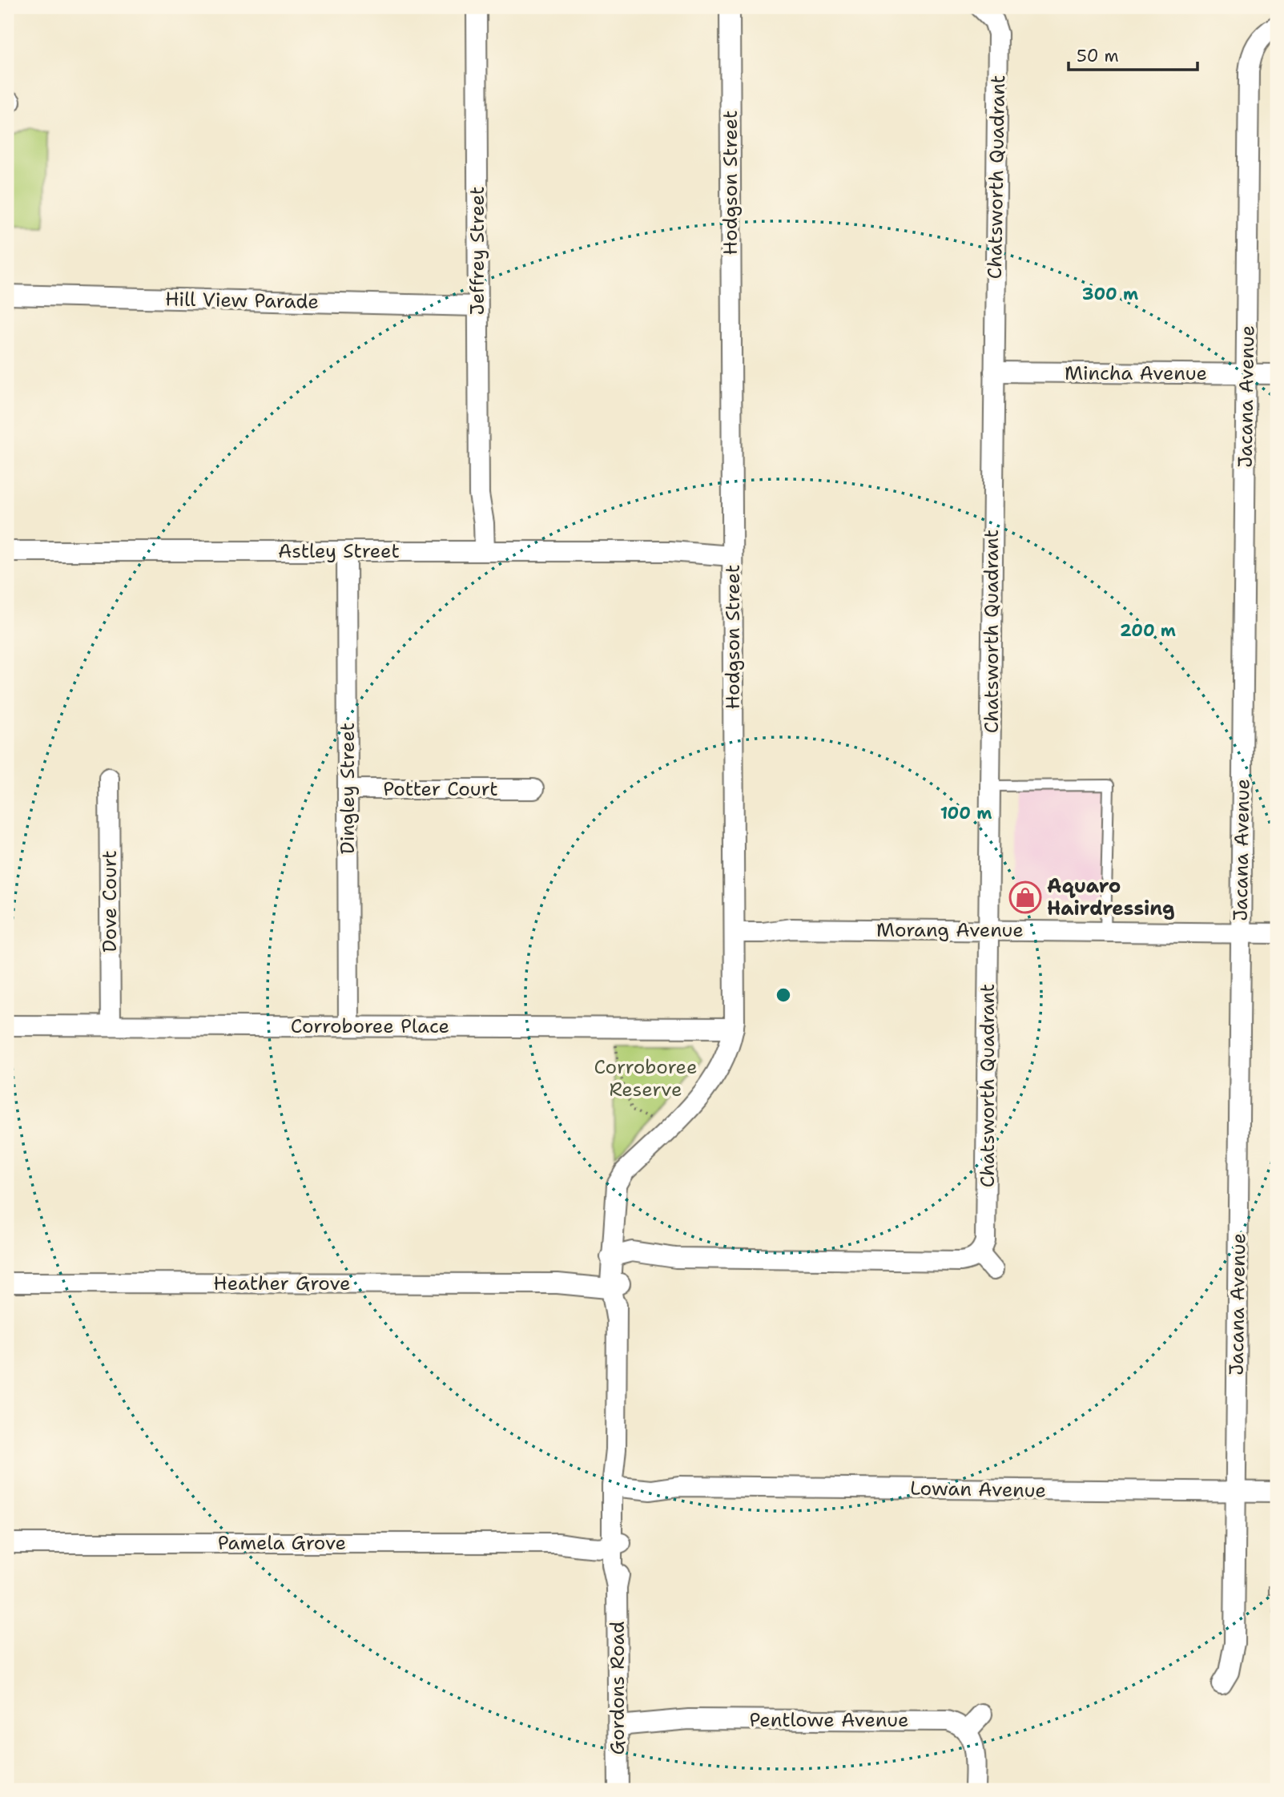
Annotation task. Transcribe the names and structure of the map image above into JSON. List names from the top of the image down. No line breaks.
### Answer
{"streets":{"street":["Chatsworth Quadrant","Hodgson Street","Jeffrey Street","Hill View Parade","Mincha Avenue","Jacana Avenue","Astley Street","Dingley Street","Potter Court","Dove Court","Morang Avenue","Corroboree Place","Heather Grove","Lowan Avenue","Pamela Grove","Gordons Road","Pentlowe Avenue"]},"crossings":[["Chatsworth Quadrant","Mincha Avenue"],["Chatsworth Quadrant","Morang Avenue"],["Hodgson Street","Astley Street"],["Hodgson Street","Morang Avenue"],["Hodgson Street","Corroboree Place"],["Hodgson Street","Heather Grove"],["Hodgson Street","Gordons Road"],["Jeffrey Street","Hill View Parade"],["Jeffrey Street","Astley Street"],["Mincha Avenue","Jacana Avenue"],["Jacana Avenue","Morang Avenue"],["Jacana Avenue","Lowan Avenue"],["Astley Street","Dingley Street"],["Dingley Street","Potter Court"],["Dingley Street","Corroboree Place"],["Dove Court","Corroboree Place"],["Heather Grove","Gordons Road"],["Lowan Avenue","Gordons Road"],["Pamela Grove","Gordons Road"],["Gordons Road","Pentlowe Avenue"]],"parks":["Corroboree Reserve"],"places":{"shop":["Aquaro Hairdressing"]},"scale_bar":"50 m","rings":["300 m","200 m","100 m"]}
